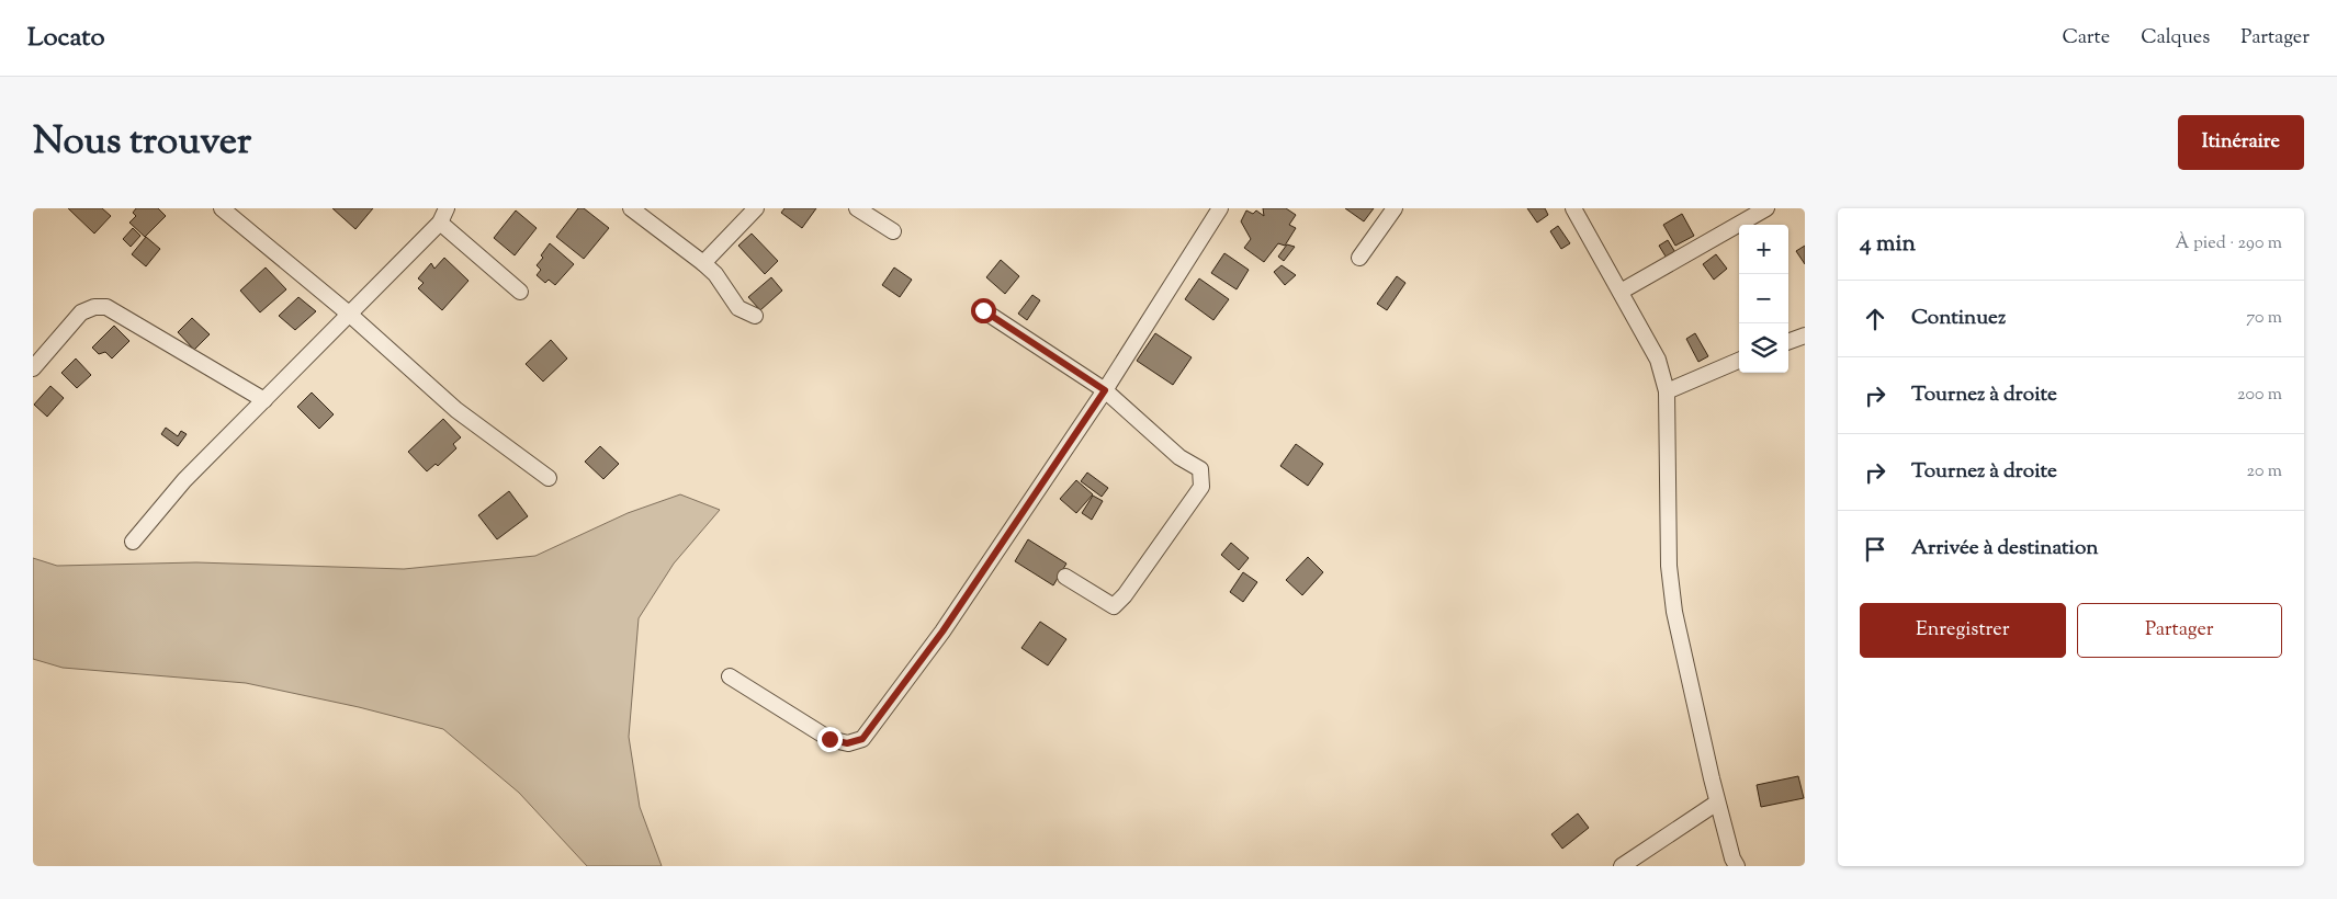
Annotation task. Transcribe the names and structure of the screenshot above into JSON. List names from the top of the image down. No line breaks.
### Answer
{"page":{"header":"Locato","nav":["Carte","Calques","Partager"],"title":"Nous trouver","buttons":["Itinéraire",["Enregistrer","Partager"]],"heading":["4 min","À pied · 290 m"],"map_buttons":["+","−"],"list":[["Continuez","70 m"],["Tournez à droite","200 m"],["Tournez à droite","20 m"],"Arrivée à destination"]}}
